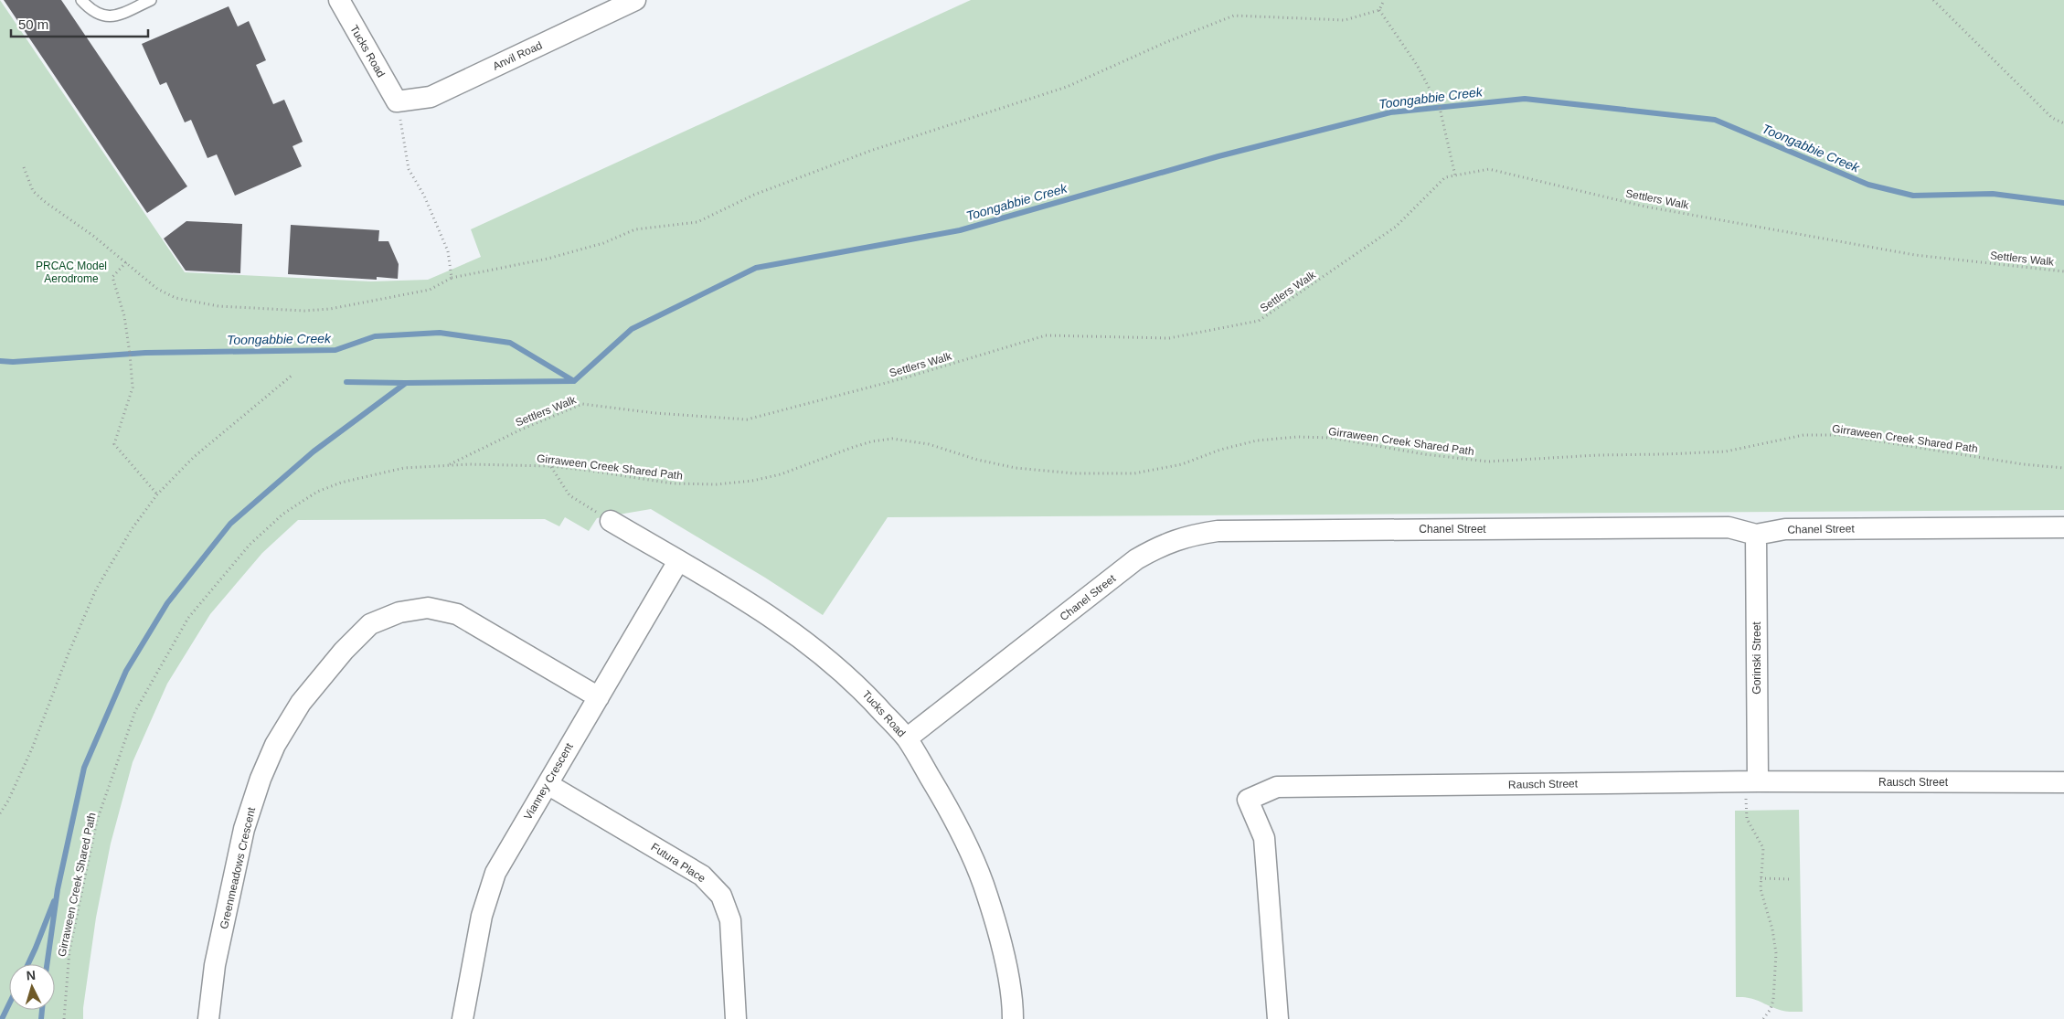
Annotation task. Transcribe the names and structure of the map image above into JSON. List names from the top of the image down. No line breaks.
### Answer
{"streets":{"street":["Tucks Road","Anvil Road","Chanel Street","Gorinski Street","Vianney Crescent","Rausch Street","Futura Place","Greenmeadows Crescent"],"path":["Settlers Walk","Girraween Creek Shared Path"]},"crossings":[["Tucks Road","Anvil Road"],["Tucks Road","Chanel Street"],["Tucks Road","Vianney Crescent"],["Settlers Walk","Girraween Creek Shared Path"],["Chanel Street","Gorinski Street"],["Gorinski Street","Rausch Street"],["Vianney Crescent","Futura Place"],["Vianney Crescent","Greenmeadows Crescent"]],"water":["Toongabbie Creek"],"parks":["PRCAC Model Aerodrome"],"scale_bar":"50 m","north":"top"}
